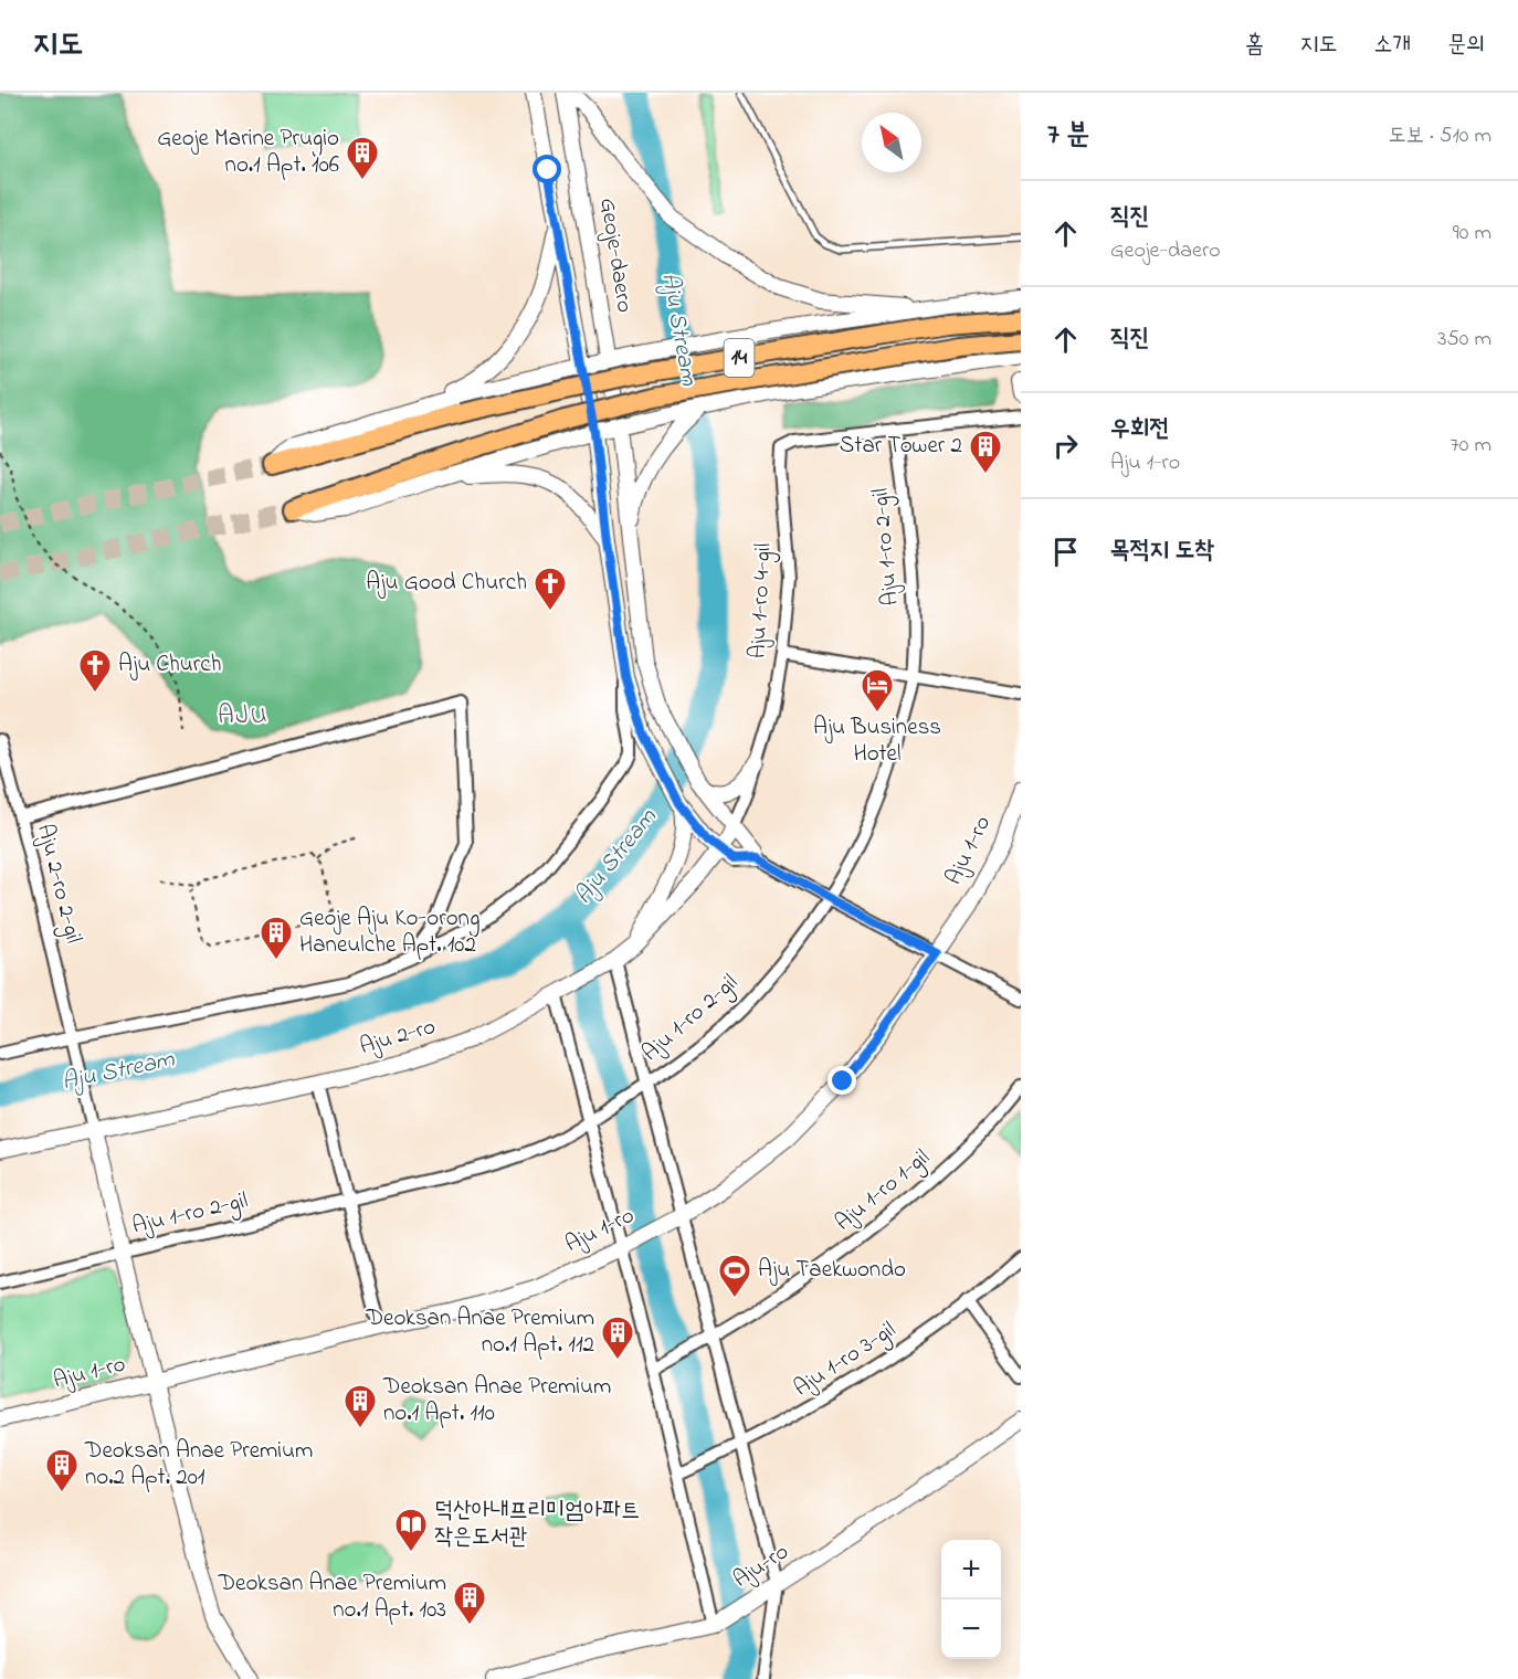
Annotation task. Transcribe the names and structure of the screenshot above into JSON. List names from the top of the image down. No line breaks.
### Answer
{"streets":{"highway":["14"],"street":["Geoje-daero","Aju 1-ro 2-gil","Aju 1-ro 4-gil","Aju 1-ro","Aju 2-ro 2-gil","Aju 2-ro","Aju 1-ro 1-gil","Aju 1-ro 3-gil","Aju-ro"]},"crossings":[["Geoje-daero","Aju 1-ro 4-gil"],["Geoje-daero","Aju 2-ro"],["Aju 1-ro 2-gil","Aju 1-ro 4-gil"],["Aju 1-ro 4-gil","Aju 2-ro"],["Aju 2-ro 2-gil","Aju 2-ro"]],"districts":["AJU"],"water":["Aju Stream"],"places":{"building":["Geoje Marine Prugio no.1 Apt. 106","Star Tower 2","Geoje Aju Ko-orong Haneulche Apt. 102","Deoksan Anae Premium no.1 Apt. 112","Deoksan Anae Premium no.1 Apt. 110","Deoksan Anae Premium no.2 Apt. 201","Deoksan Anae Premium no.1 Apt. 103"],"church":["Aju Good Church","Aju Church"],"hotel":["Aju Business Hotel"],"sports":["Aju Taekwondo"],"library":["덕산아내프리미엄아파트 작은도서관"]},"north":"top left","page":{"header":"지도","nav":["홈","지도","소개","문의"],"heading":["7 분","도보 · 510 m"],"list":[["직진","Geoje-daero","90 m"],["직진","350 m"],["우회전","Aju 1-ro","70 m"],"목적지 도착"],"map_buttons":["+","−"]}}
